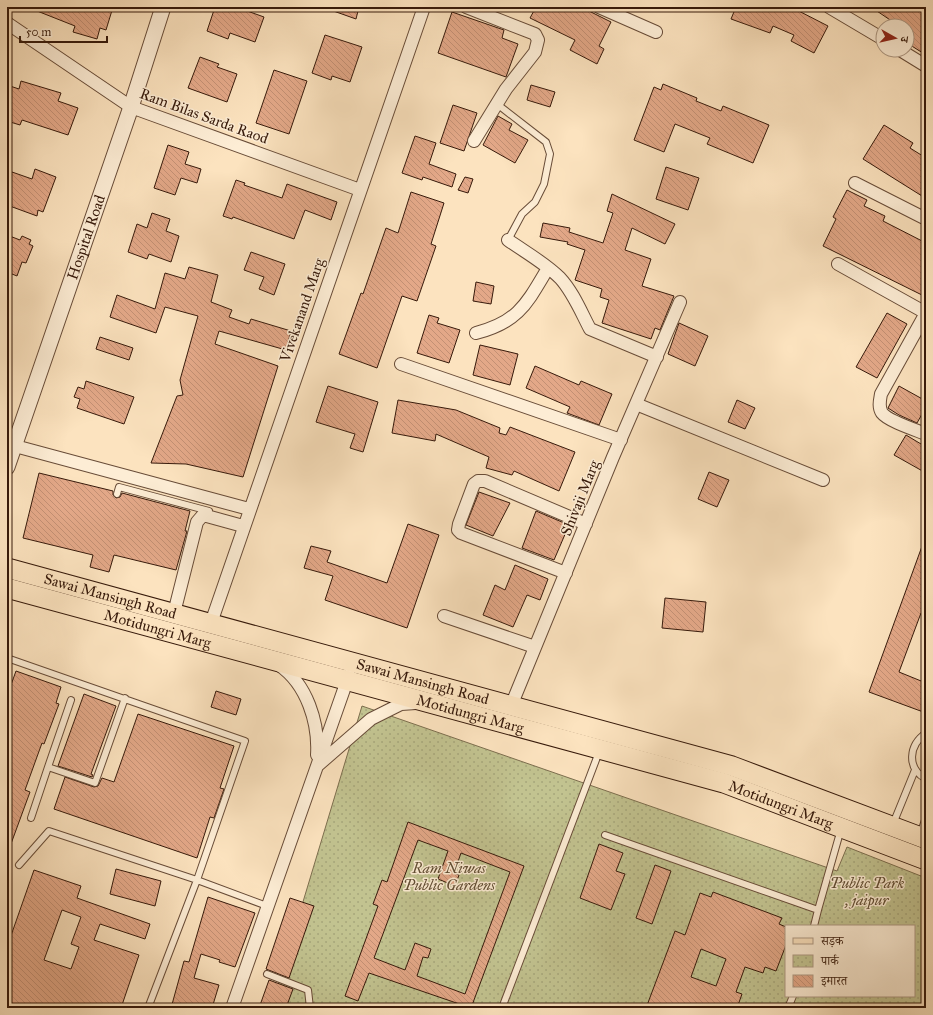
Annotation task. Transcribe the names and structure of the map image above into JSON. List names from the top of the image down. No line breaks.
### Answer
{"streets":{"main road":["Sawai Mansingh Road","Motidungri Marg"],"street":["Ram Bilas Sarda Raod","Hospital Road","Vivekanand Marg","Shivaji Marg"]},"crossings":[["Ram Bilas Sarda Raod","Hospital Road"],["Ram Bilas Sarda Raod","Vivekanand Marg"],["Vivekanand Marg","Sawai Mansingh Road"],["Shivaji Marg","Sawai Mansingh Road"]],"parks":["Ram Niwas Public Gardens","Public Park , jaipur"],"legend":["सड़क","पार्क","इमारत"],"scale_bar":"50 m","north":"right"}
